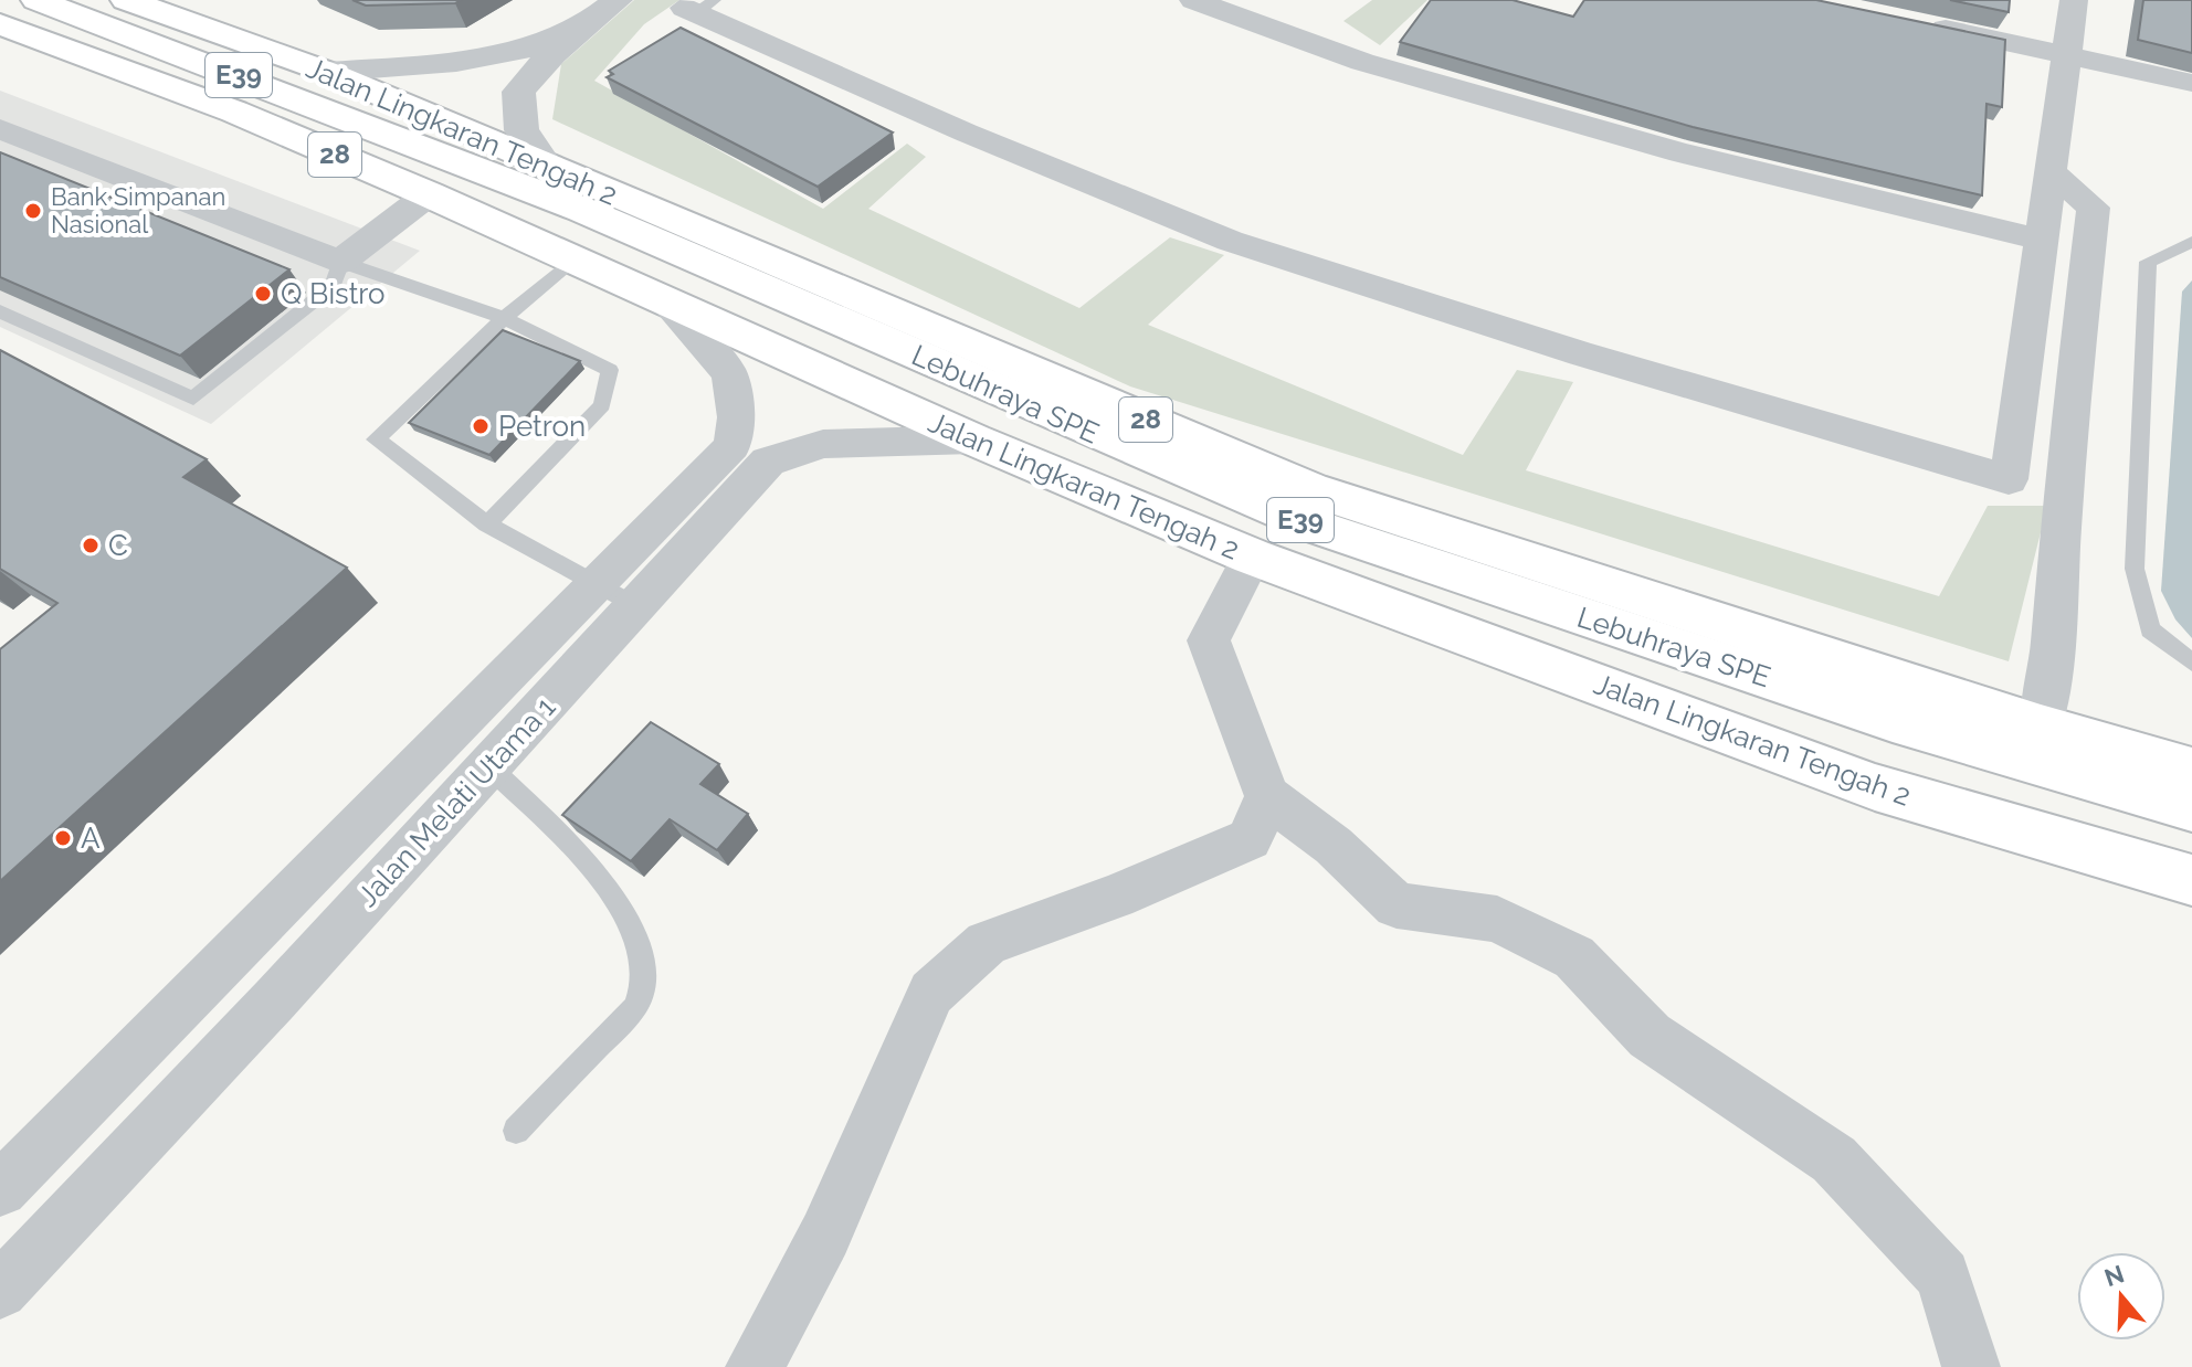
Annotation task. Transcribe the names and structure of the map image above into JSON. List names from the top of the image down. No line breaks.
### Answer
{"streets":{"highway":["E39","Jalan Lingkaran Tengah 2","28","Lebuhraya SPE"],"street":["Jalan Melati Utama 1"]},"crossings":[["Jalan Lingkaran Tengah 2","Jalan Melati Utama 1"]],"places":["Bank Simpanan Nasional","Q Bistro","Petron","C","A"],"north":"top"}
